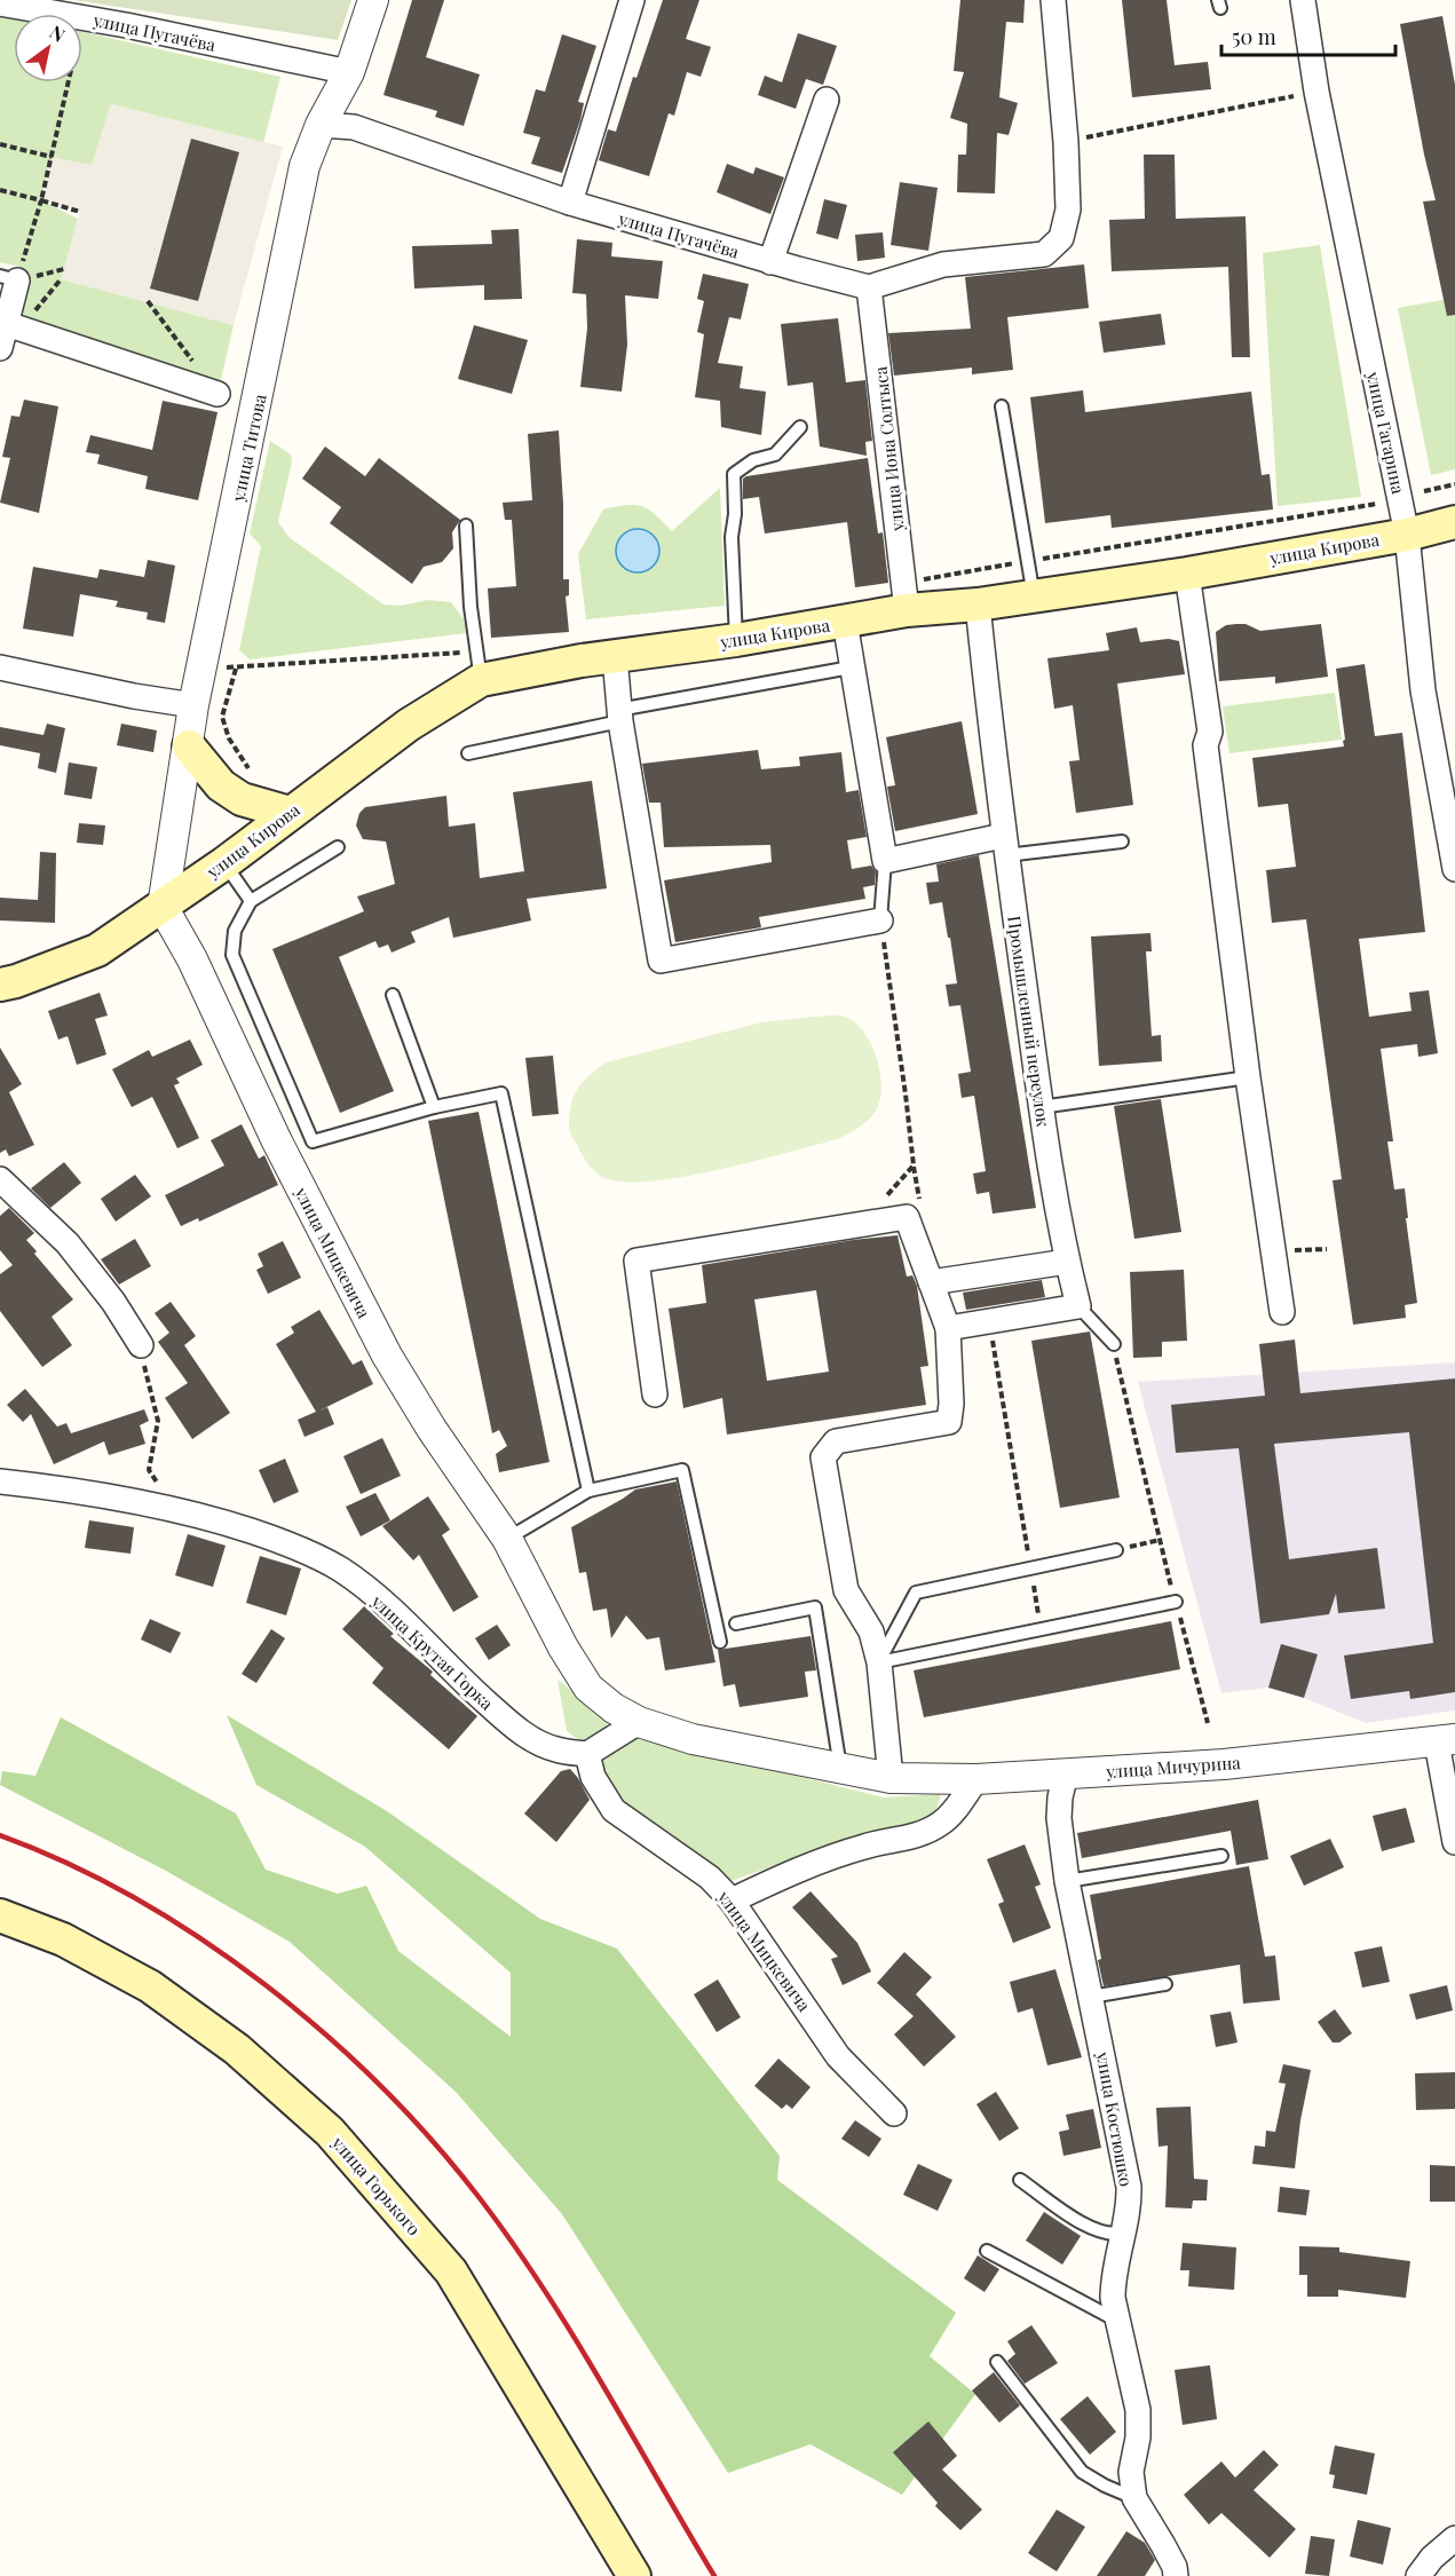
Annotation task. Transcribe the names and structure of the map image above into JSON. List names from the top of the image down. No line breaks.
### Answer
{"streets":{"main road":["улица Кирова","улица Горького"],"street":["улица Пугачёва","улица Гагарина","улица Титова","улица Иона Солтыса","Промышленный переулок","улица Мицкевича","улица Крутая Горка","улица Мичурина","улица Костюшко"]},"crossings":[["улица Пугачёва","улица Титова"],["улица Пугачёва","улица Иона Солтыса"],["улица Гагарина","улица Кирова"],["улица Титова","улица Кирова"],["улица Титова","улица Мицкевича"],["улица Иона Солтыса","улица Кирова"],["улица Кирова","Промышленный переулок"],["улица Кирова","улица Мицкевича"],["улица Мицкевича","улица Крутая Горка"],["улица Мицкевича","улица Мичурина"],["улица Мичурина","улица Костюшко"]],"scale_bar":"50 m","north":"top right"}
